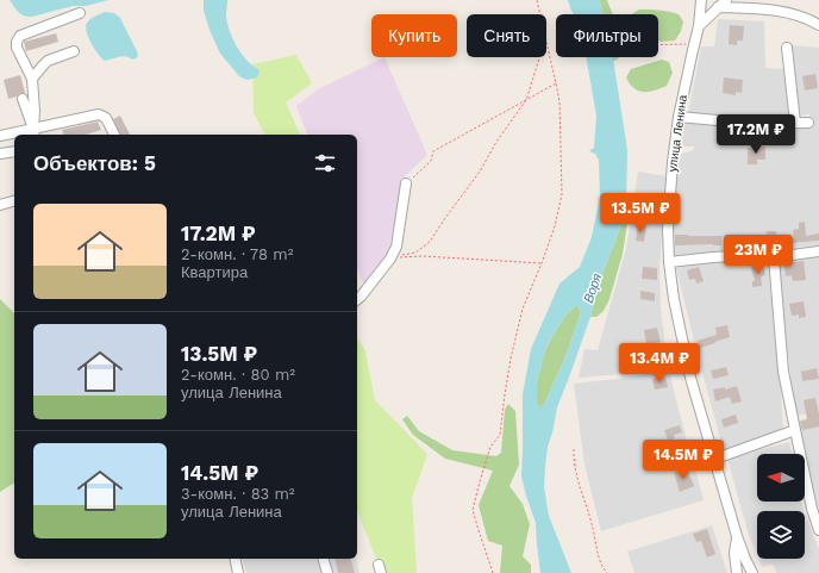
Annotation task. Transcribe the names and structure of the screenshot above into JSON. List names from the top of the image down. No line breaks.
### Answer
{"streets":{"street":["улица Ленина"]},"water":["Воря"],"north":"left","page":{"chip":["Купить","Снять","Фильтры"],"price":["17.2M ₽","13.5M ₽","23M ₽","13.4M ₽","14.5M ₽"],"heading":"Объектов: 5","list":[{"name":"17.2M ₽","note":"2-комн. · 78 m² · Квартира"},{"name":"13.5M ₽","note":"2-комн. · 80 m² · улица Ленина"},{"name":"14.5M ₽","note":"3-комн. · 83 m² · улица Ленина"}]}}
